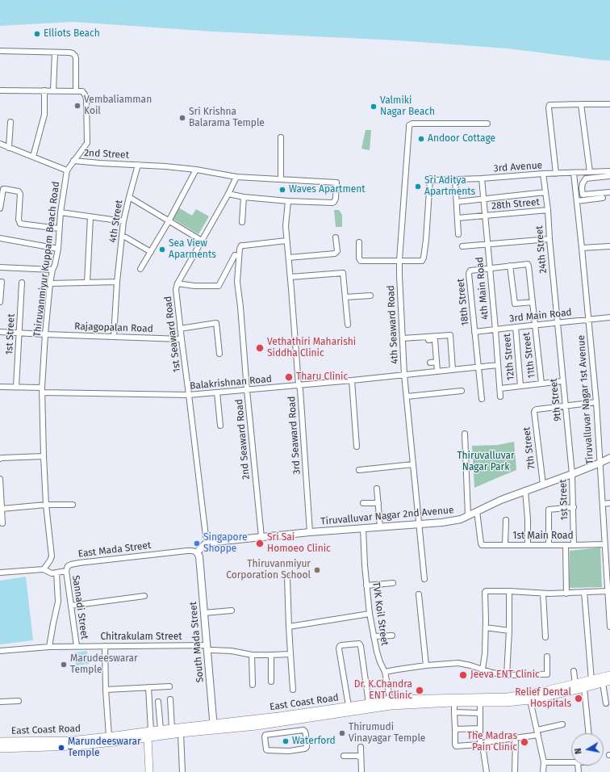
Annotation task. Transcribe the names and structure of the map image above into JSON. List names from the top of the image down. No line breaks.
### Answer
{"streets":{"main road":["East Coast Road"],"street":["2nd Street","3rd Avenue","28th Street","4th Street","24th Street","Thiruvanmiyur Kuppam Beach Road","4th Main Road","18th Street","3rd Main Road","4th Seaward Road","Rajagopalan Road","1st Street","1st Seaward Road","11th Street","12th Street","Balakrishnan Road","9th Street","Tiruvalluvar Nagar 1st Avenue","3rd Seaward Road","2nd Seaward Road","7th Street","Tiruvalluvar Nagar 2nd Avenue","1st Main Road","East Mada Street","Sannadi Street","TVK Koil Street","Chitrakulam Street","South Mada Street"]},"crossings":[["2nd Street","4th Street"],["2nd Street","Thiruvanmiyur Kuppam Beach Road"],["2nd Street","1st Seaward Road"],["2nd Street","3rd Seaward Road"],["3rd Avenue","24th Street"],["3rd Avenue","4th Main Road"],["3rd Avenue","4th Seaward Road"],["3rd Avenue","Tiruvalluvar Nagar 1st Avenue"],["28th Street","24th Street"],["28th Street","4th Main Road"],["4th Street","Rajagopalan Road"],["24th Street","3rd Main Road"],["24th Street","9th Street"],["Thiruvanmiyur Kuppam Beach Road","Rajagopalan Road"],["Thiruvanmiyur Kuppam Beach Road","Balakrishnan Road"],["Thiruvanmiyur Kuppam Beach Road","East Mada Street"],["4th Main Road","18th Street"],["4th Main Road","3rd Main Road"],["4th Main Road","Balakrishnan Road"],["18th Street","3rd Main Road"],["3rd Main Road","11th Street"],["3rd Main Road","12th Street"],["3rd Main Road","9th Street"],["3rd Main Road","Tiruvalluvar Nagar 1st Avenue"],["4th Seaward Road","Balakrishnan Road"],["4th Seaward Road","Tiruvalluvar Nagar 2nd Avenue"],["Rajagopalan Road","1st Street"],["Rajagopalan Road","1st Seaward Road"],["1st Street","Balakrishnan Road"],["1st Street","9th Street"],["1st Street","Tiruvalluvar Nagar 2nd Avenue"],["1st Street","1st Main Road"],["1st Seaward Road","Balakrishnan Road"],["1st Seaward Road","Tiruvalluvar Nagar 2nd Avenue"],["Balakrishnan Road","3rd Seaward Road"],["Balakrishnan Road","2nd Seaward Road"],["9th Street","7th Street"],["9th Street","Tiruvalluvar Nagar 2nd Avenue"],["Tiruvalluvar Nagar 1st Avenue","Tiruvalluvar Nagar 2nd Avenue"],["Tiruvalluvar Nagar 1st Avenue","1st Main Road"],["3rd Seaward Road","2nd Seaward Road"],["3rd Seaward Road","Tiruvalluvar Nagar 2nd Avenue"],["2nd Seaward Road","Tiruvalluvar Nagar 2nd Avenue"],["7th Street","Tiruvalluvar Nagar 2nd Avenue"],["Tiruvalluvar Nagar 2nd Avenue","1st Main Road"],["Tiruvalluvar Nagar 2nd Avenue","TVK Koil Street"],["East Mada Street","Sannadi Street"],["East Mada Street","South Mada Street"],["Sannadi Street","Chitrakulam Street"],["TVK Koil Street","East Coast Road"],["Chitrakulam Street","South Mada Street"],["South Mada Street","East Coast Road"]],"parks":["Thiruvalluvar Nagar Park"],"places":["Elliots Beach","Vembaliamman Koil","Valmiki Nagar Beach","Sri Krishna Balarama Temple","Andoor Cottage","Sri Aditya Apartments","Waves Apartment","Sea View Aparments","Vethathiri Maharishi Siddha Clinic","Tharu Clinic","Singapore Shoppe","Sri Sai Homoeo Clinic","Thiruvanmiyur Corporation School","Marudeeswarar Temple","Jeeva ENT Clinic","Dr. K.Chandra ENT Clinic","Relief Dental Hospitals","Thirumudi Vinayagar Temple","Waterford","The Madras Pain Clinic","Marundeeswarar Temple"],"north":"left"}
